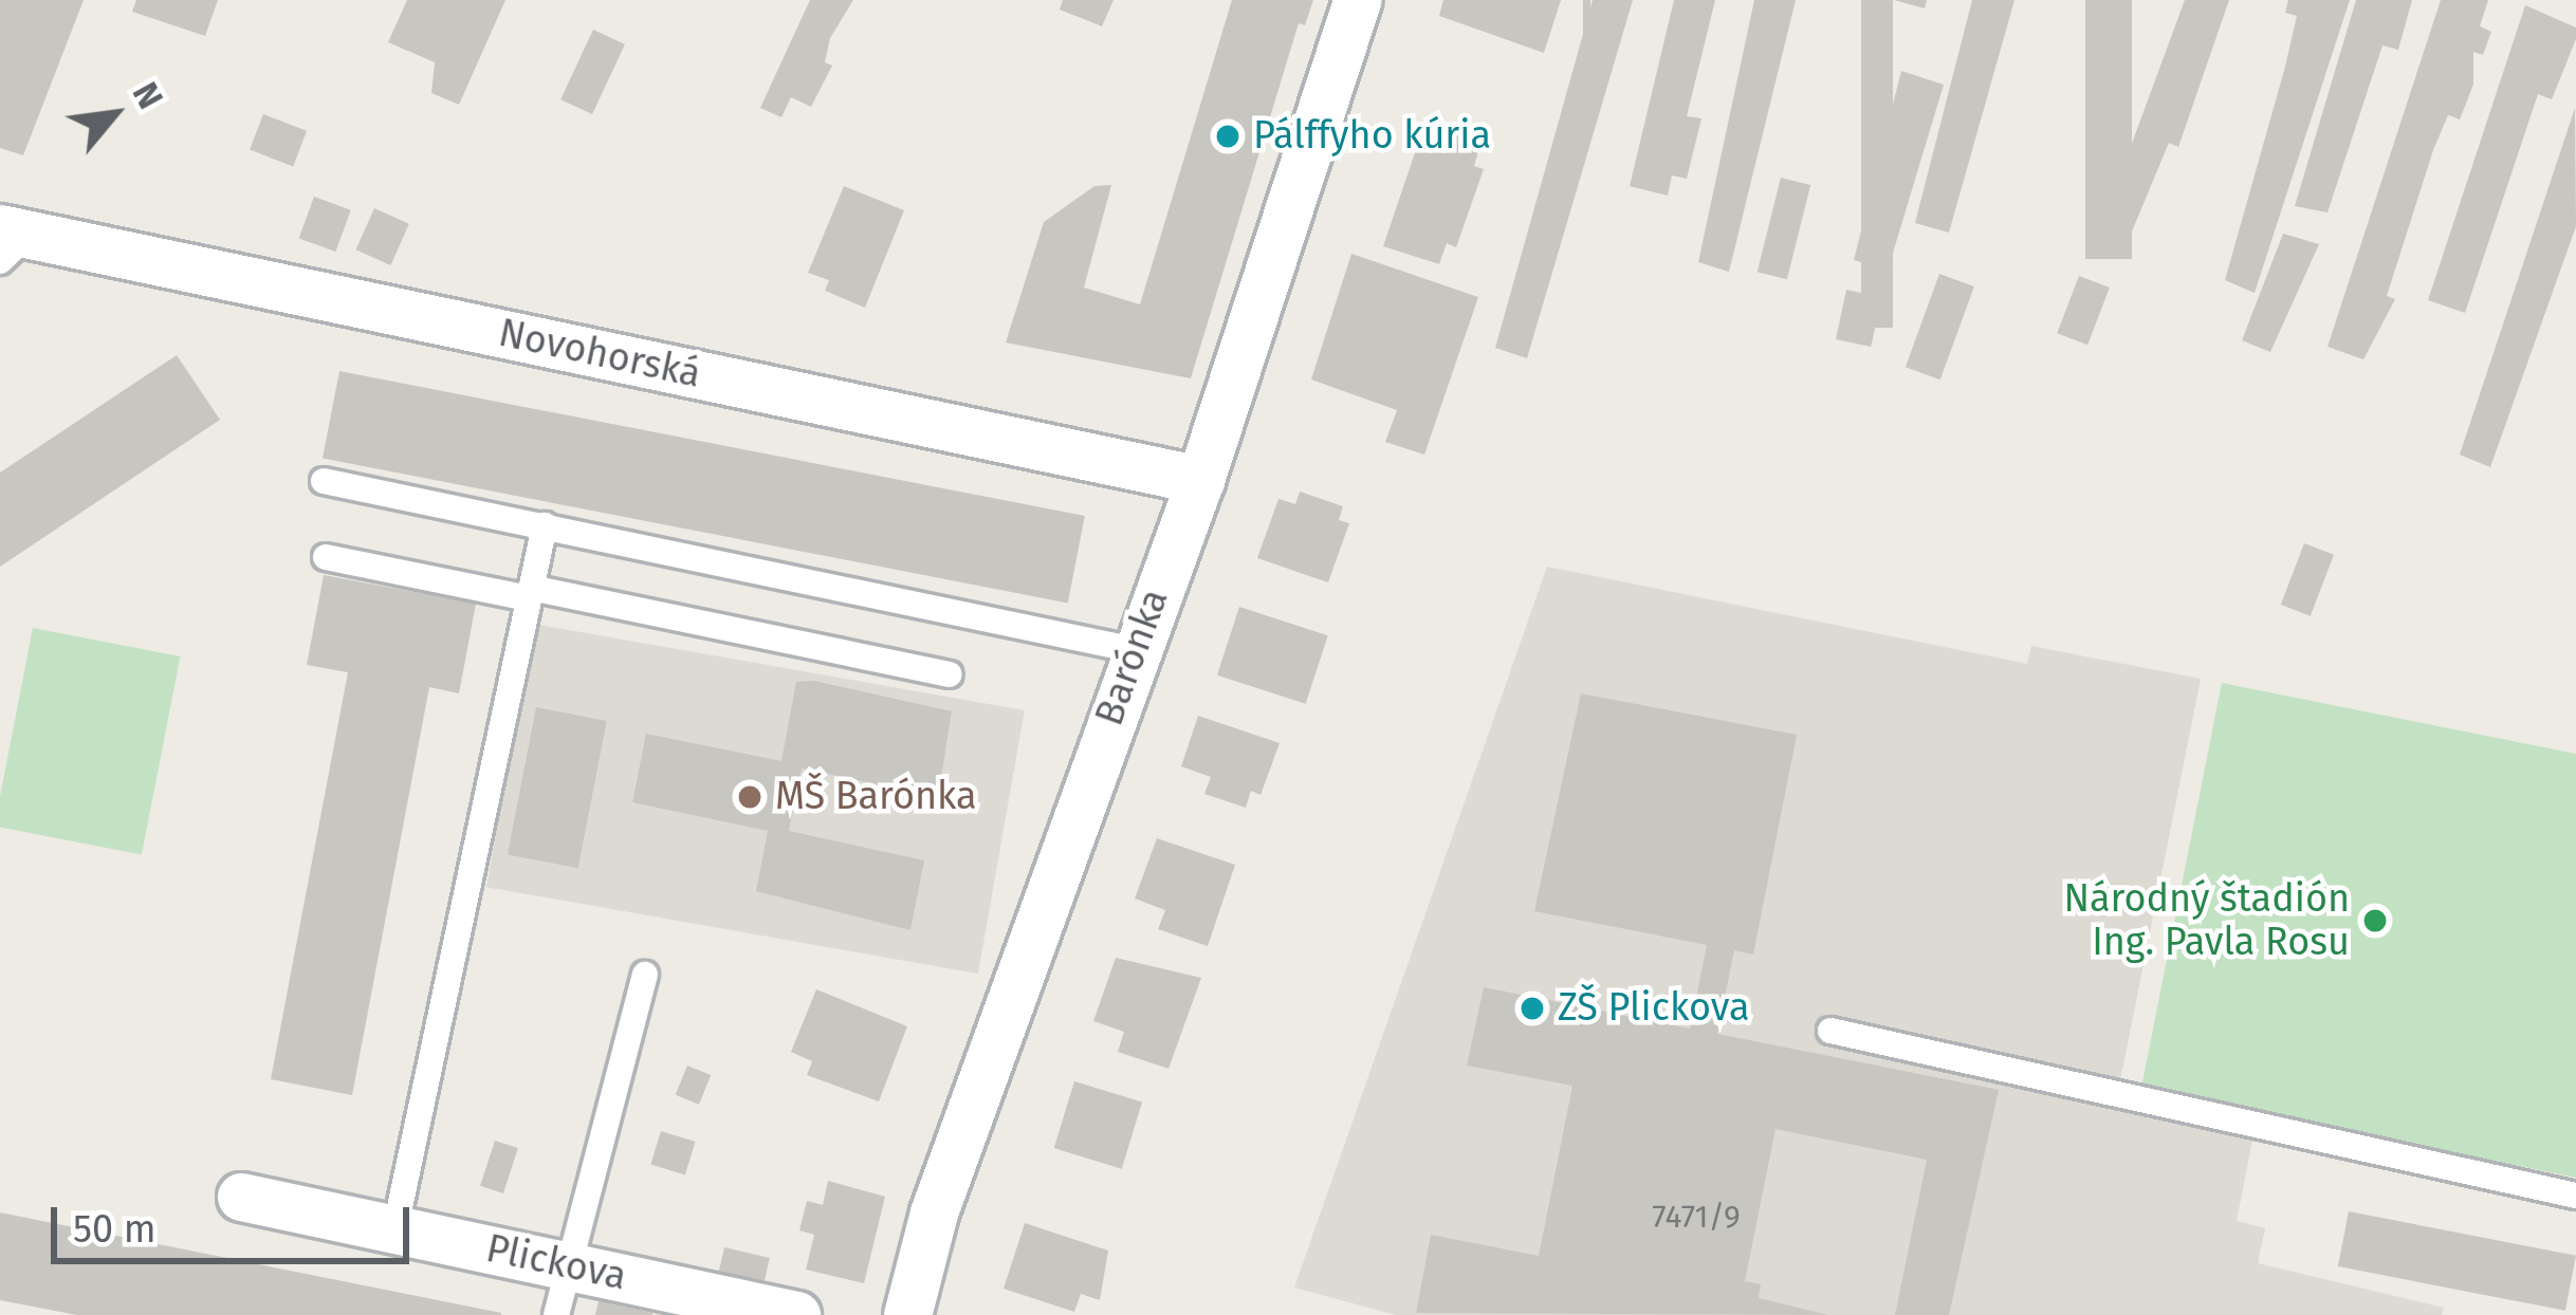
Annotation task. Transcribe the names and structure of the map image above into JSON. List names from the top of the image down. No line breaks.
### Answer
{"streets":{"street":["Novohorská","Barónka","Plickova"]},"crossings":[["Novohorská","Barónka"]],"places":["Pálffyho kúria","MŠ Barónka","Národný štadión Ing. Pavla Rosu","ZŠ Plickova"],"house_numbers":["7471/9"],"scale_bar":"50 m","north":"top right"}
